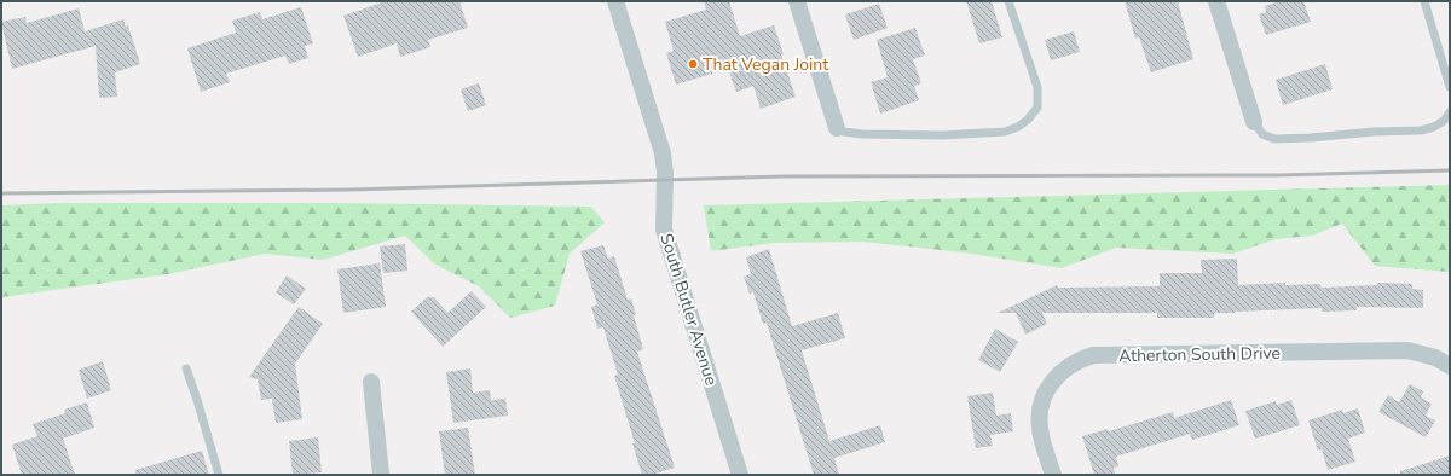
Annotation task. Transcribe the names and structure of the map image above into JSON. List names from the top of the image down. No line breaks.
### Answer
{"streets":{"street":["South Butler Avenue","Atherton South Drive"]},"places":["That Vegan Joint"]}
